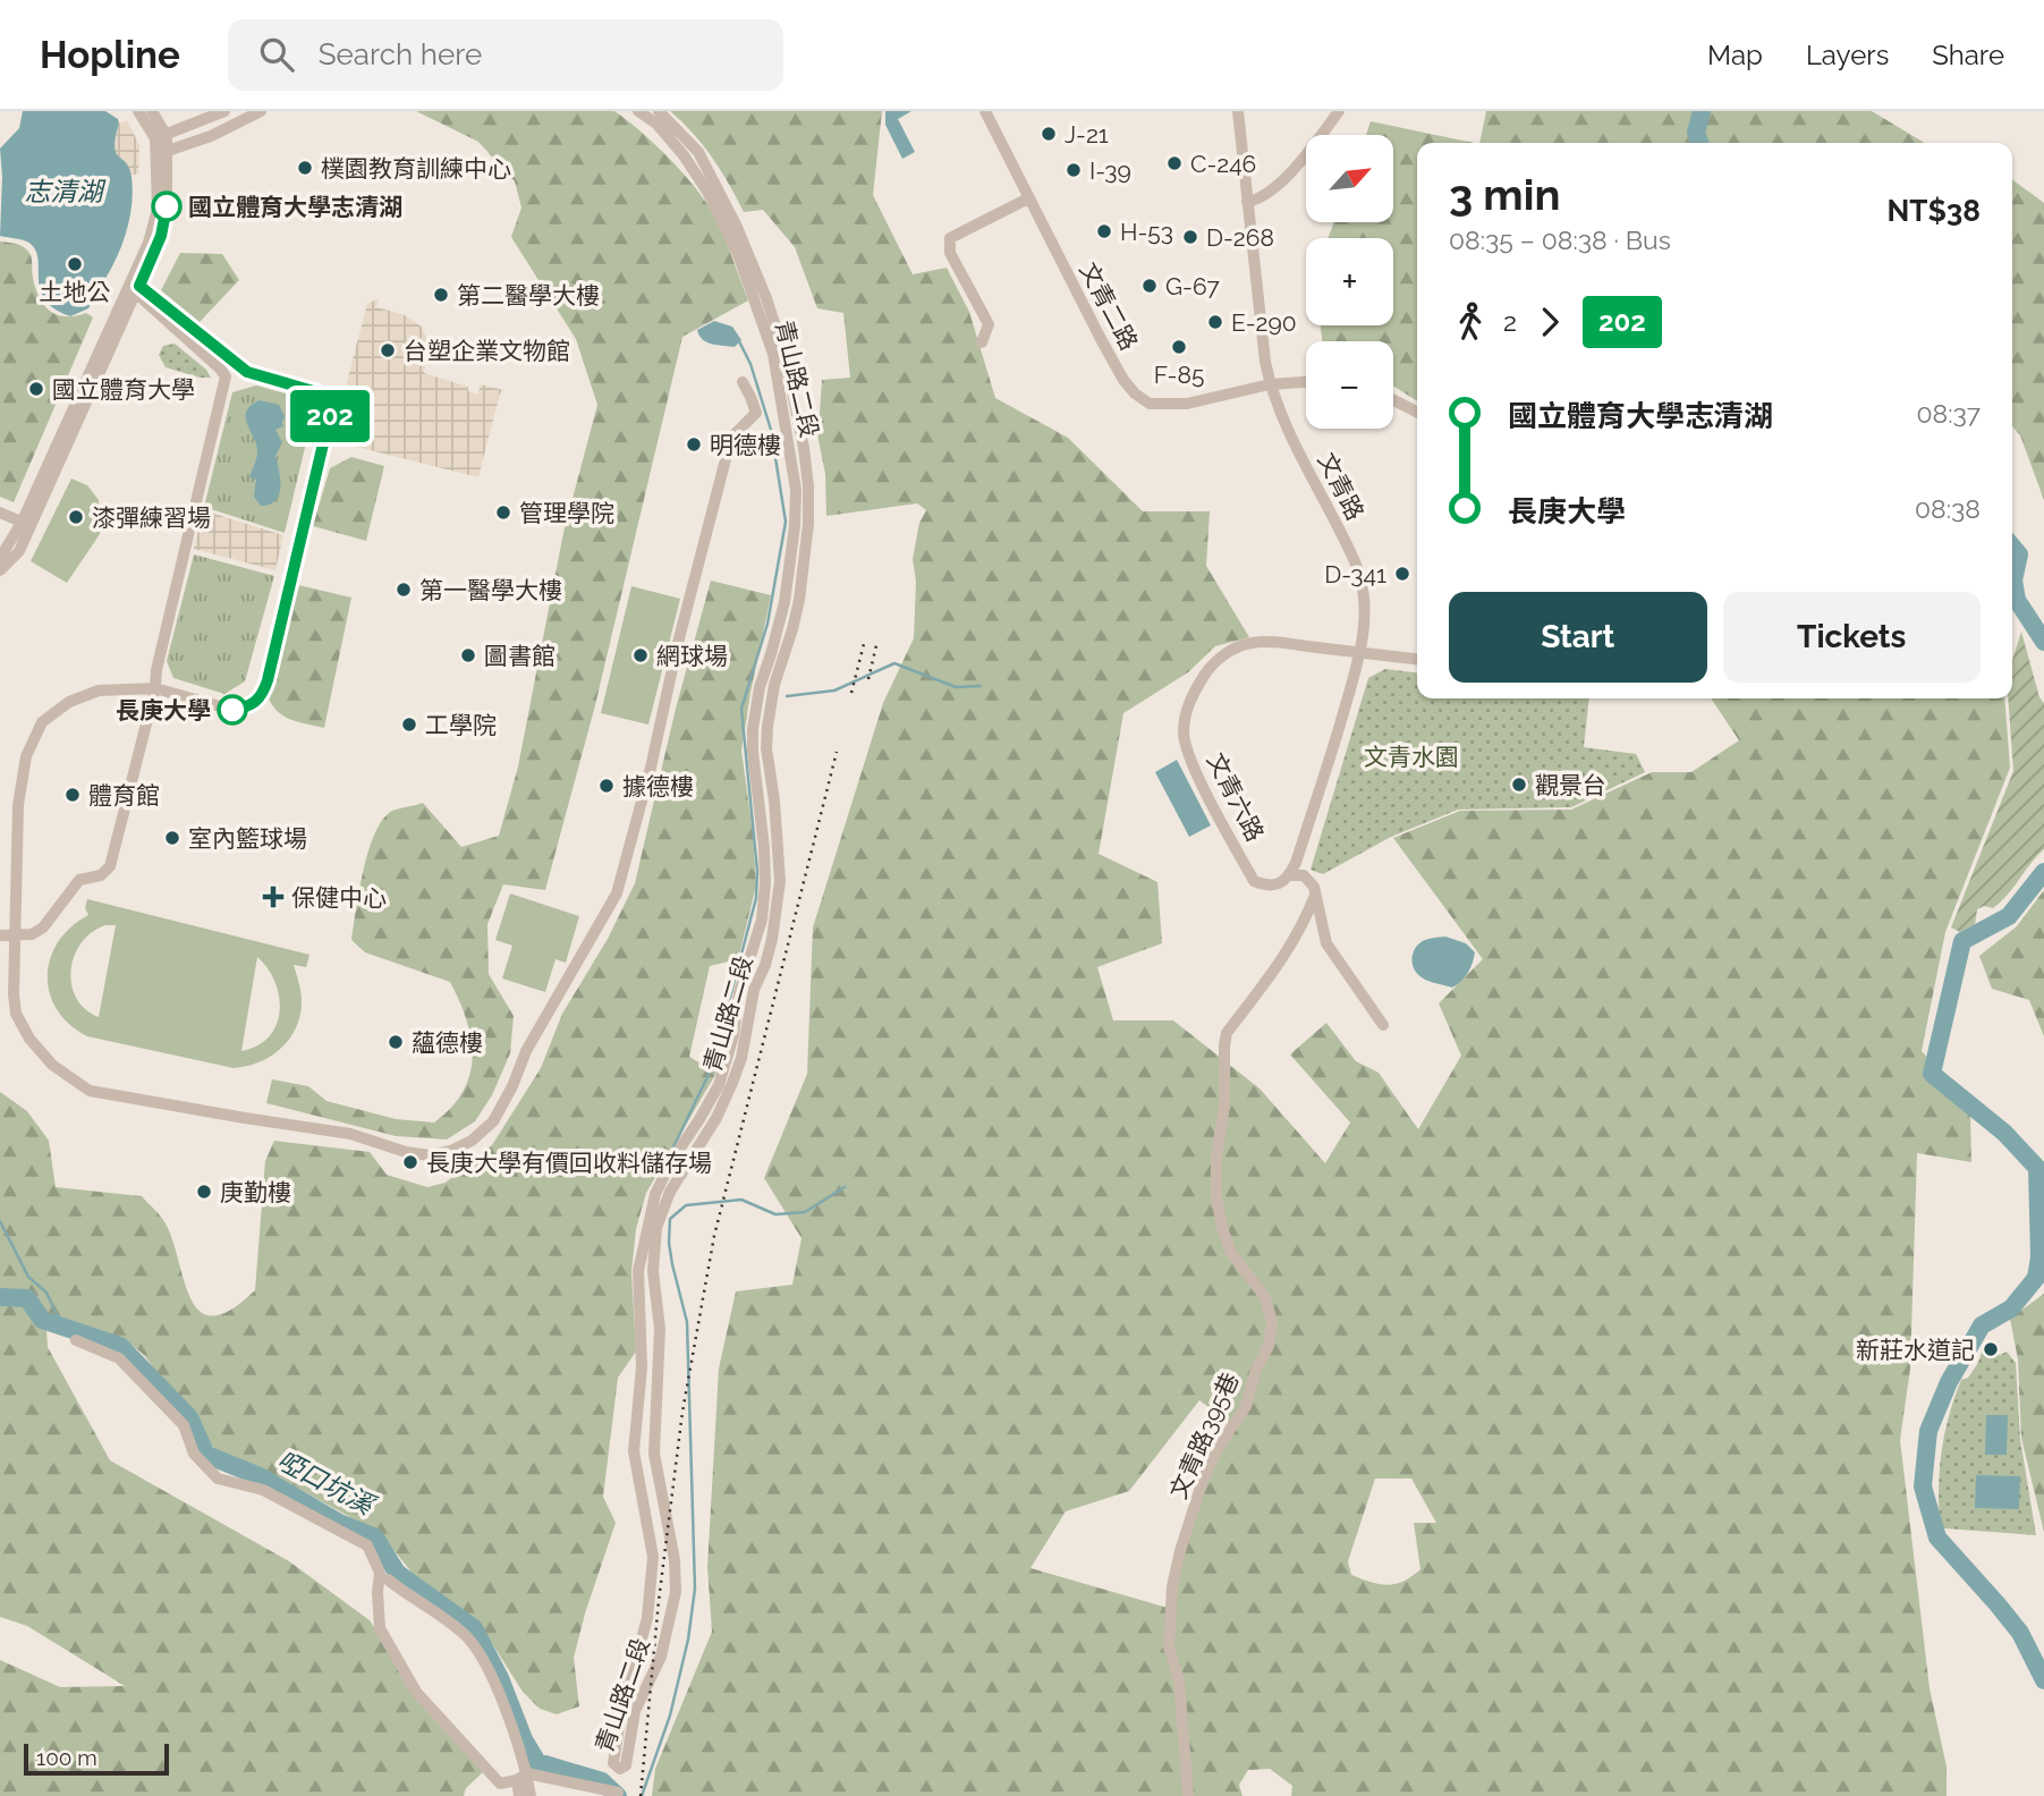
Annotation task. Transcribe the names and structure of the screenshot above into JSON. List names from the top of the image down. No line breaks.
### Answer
{"streets":{"street":["文青二路","青山路二段","文青路","文青六路","文青路395巷"]},"crossings":[["文青二路","文青路"],["文青路","文青六路"]],"water":["志清湖","啞口坑溪"],"parks":["文青水園"],"places":{"other":["J-21","C-246","樸園教育訓練中心","I-39","國立體育大學志清湖","H-53","D-268","土地公","G-67","第二醫學大樓","E-290","F-85","台塑企業文物館","國立體育大學","明德樓","管理學院","漆彈練習場","D-341","第一醫學大樓","圖書館","網球場","長庚大學","工學院","觀景台","據德樓","體育館","室內籃球場","蘊德樓","長庚大學有價回收料儲存場","庚勤樓","新莊水道記"],"health":["保健中心"]},"lines":["bus line 202"],"scale_bar":"100 m","north":"top right","page":{"header":"Hopline","search":"Search here","nav":["Map","Layers","Share"],"on_map":"202","map_buttons":["+","−"],"heading":["3 min","08:35 – 08:38 · Bus","NT$38"],"legs":["2","202"],"list":[{"name":"國立體育大學志清湖","value":"08:37"},{"name":"長庚大學","value":"08:38"}],"buttons":["Start","Tickets"],"scale":"100 m"}}
